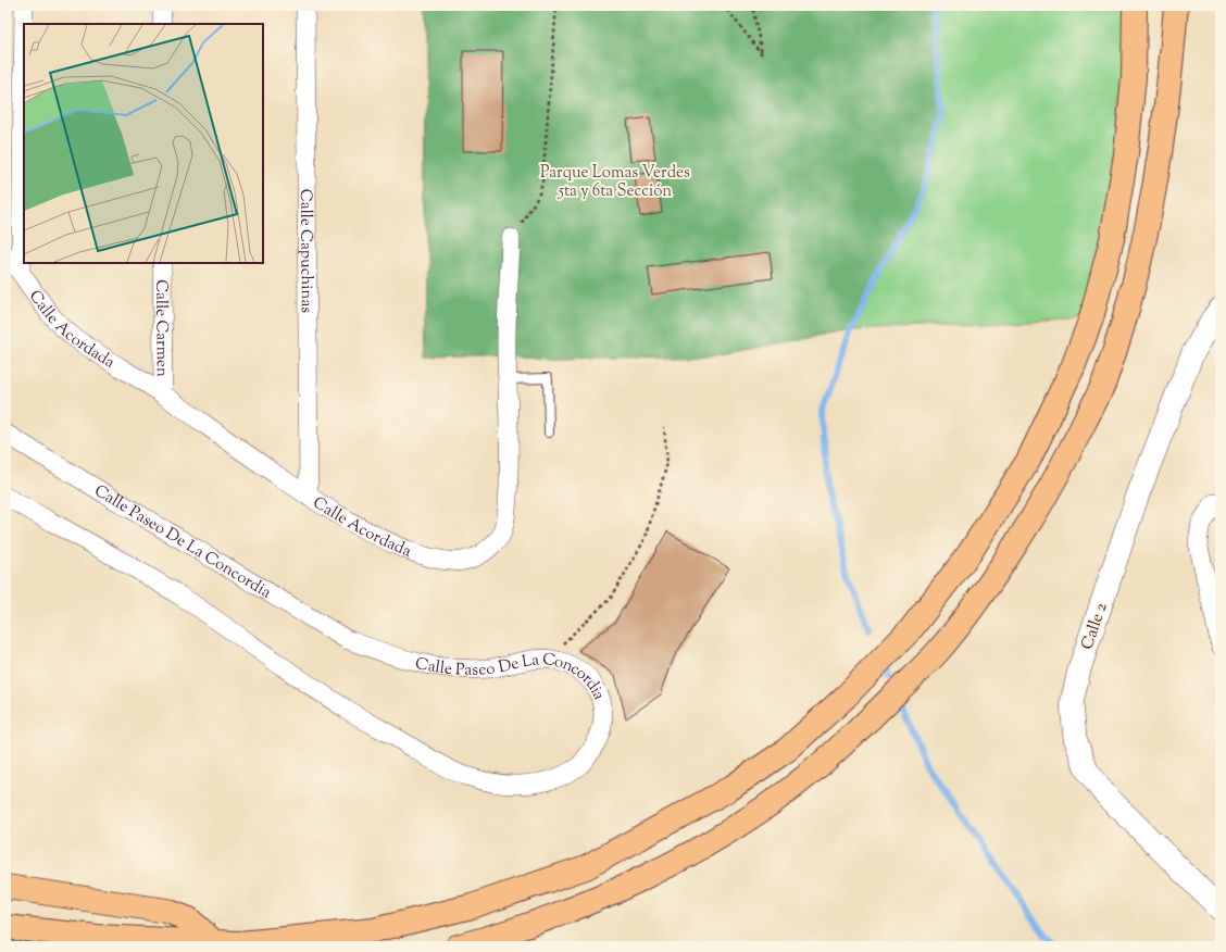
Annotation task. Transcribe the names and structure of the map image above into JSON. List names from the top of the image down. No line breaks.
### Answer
{"streets":{"street":["Calle Capuchinas","Calle Acordada","Calle Carmen","Calle Paseo De La Concordia","Calle 2"]},"crossings":[["Calle Capuchinas","Calle Acordada"],["Calle Acordada","Calle Carmen"]],"parks":["Parque Lomas Verdes 5ta y 6ta Sección"]}
